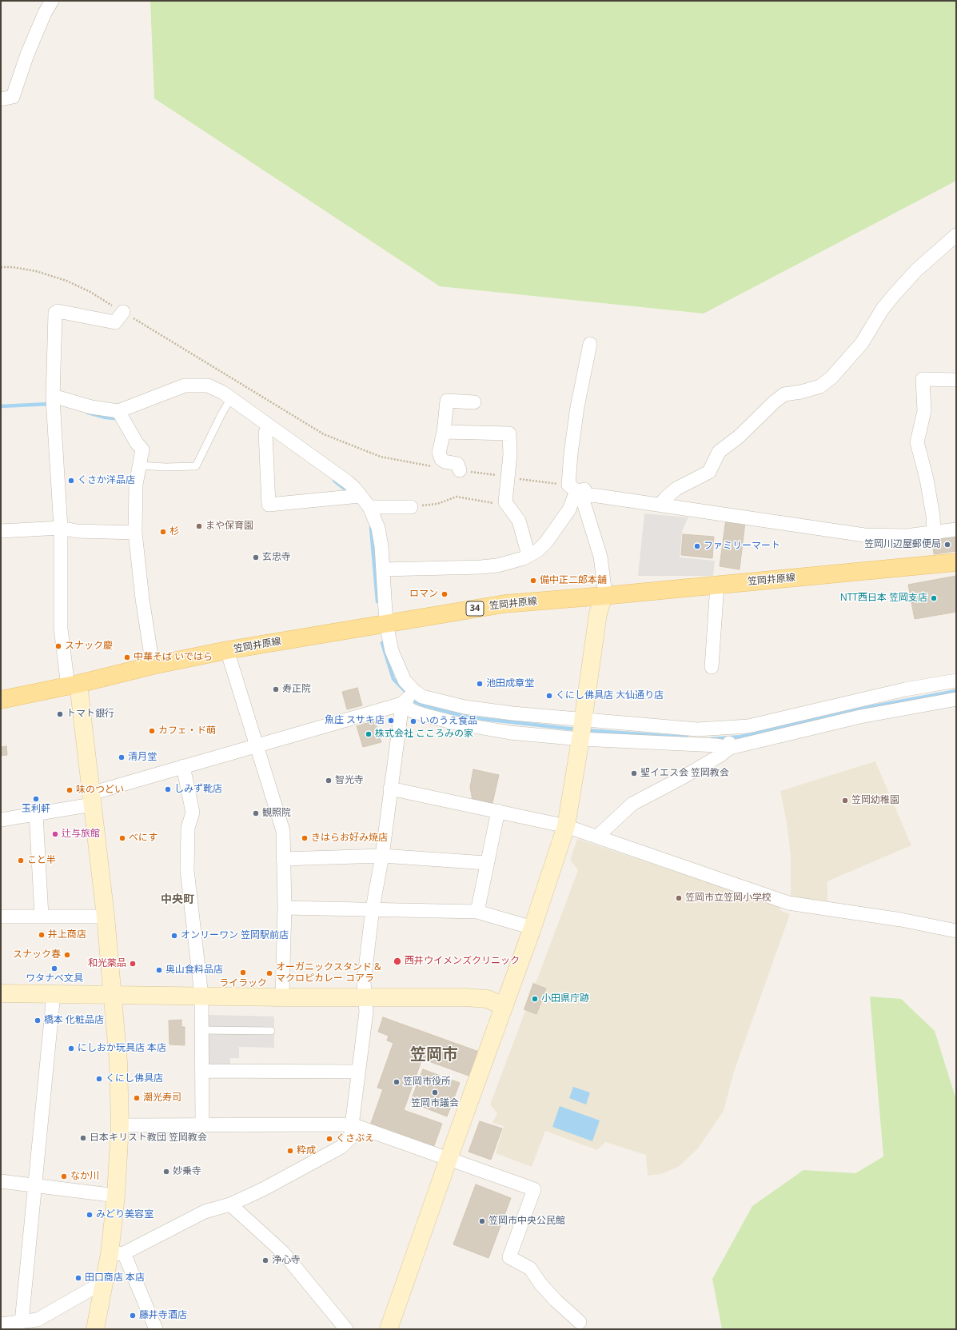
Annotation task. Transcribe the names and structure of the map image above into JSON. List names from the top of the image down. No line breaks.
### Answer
{"streets":{"main road":["笠岡井原線","34"]},"districts":["中央町","笠岡市"],"places":["くさか洋品店","まや保育園","杉","笠岡川辺屋郵便局","ファミリーマート","玄忠寺","備中正二郎本舗","ロマン","NTT西日本 笠岡支店","スナック慶","中華そば いではら","池田成章堂","寿正院","くにし佛具店 大仙通り店","トマト銀行","魚庄 スサキ店","いのうえ食品","カフェ・ド萌","株式会社 こころみの家","清月堂","聖イエス会 笠岡教会","智光寺","しみず靴店","味のつどい","玉利軒","笠岡幼稚園","観照院","辻与旅館","べにす","きはらお好み焼店","こと半","笠岡市立笠岡小学校","井上商店","オンリーワン 笠岡駅前店","スナック春","西井ウイメンズクリニック","和光薬品","ワタナベ文具","奥山食料品店","ライラック","オーガニックスタンド & マクロピカレー コアラ","小田県庁跡","橋本 化粧品店","にしおか玩具店 本店","くにし佛具店","笠岡市役所","笠岡市議会","潮光寿司","日本キリスト教団 笠岡教会","くさぶえ","粋成","妙乗寺","なか川","みどり美容室","笠岡市中央公民館","浄心寺","田口商店 本店","藤井寺酒店"]}
